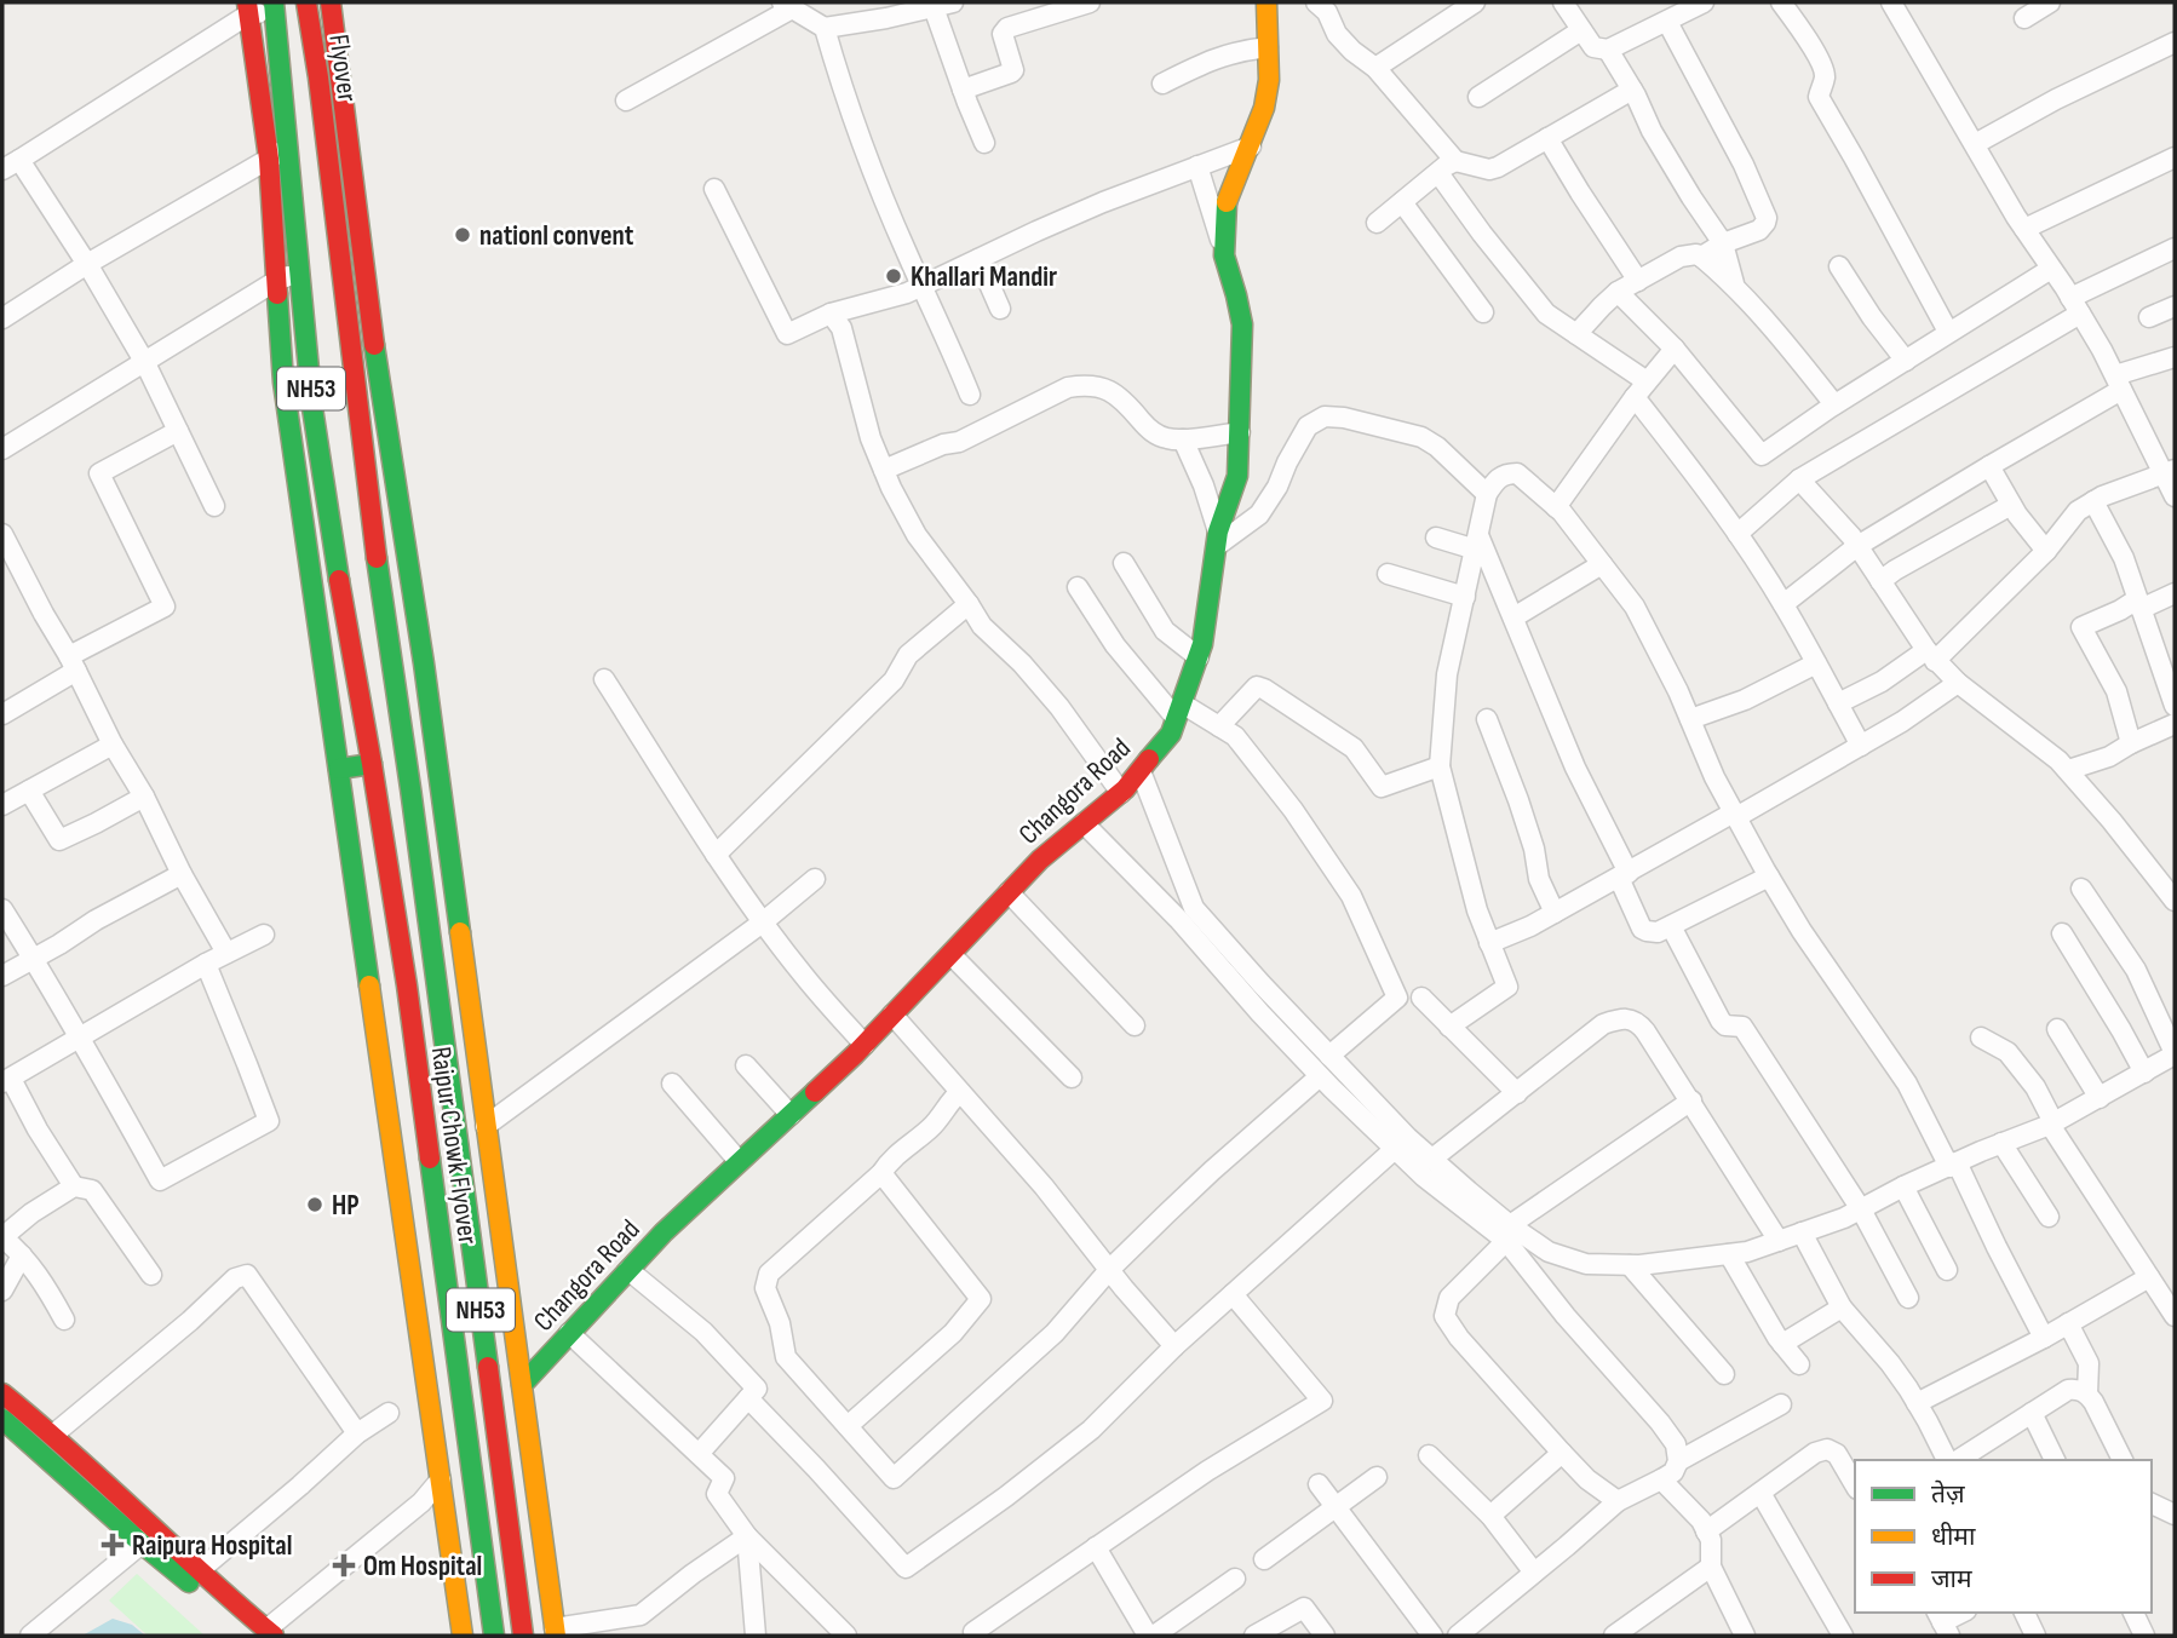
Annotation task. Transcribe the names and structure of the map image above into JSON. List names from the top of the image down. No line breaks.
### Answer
{"streets":{"main road":["Flyover","NH53","Changora Road","Raipur Chowk Flyover"]},"crossings":[["Flyover","NH53"],["NH53","Raipur Chowk Flyover"]],"places":{"other":["nationl convent","Khallari Mandir","HP"],"health":["Raipura Hospital","Om Hospital"]},"legend":["तेज़","धीमा","जाम"]}
